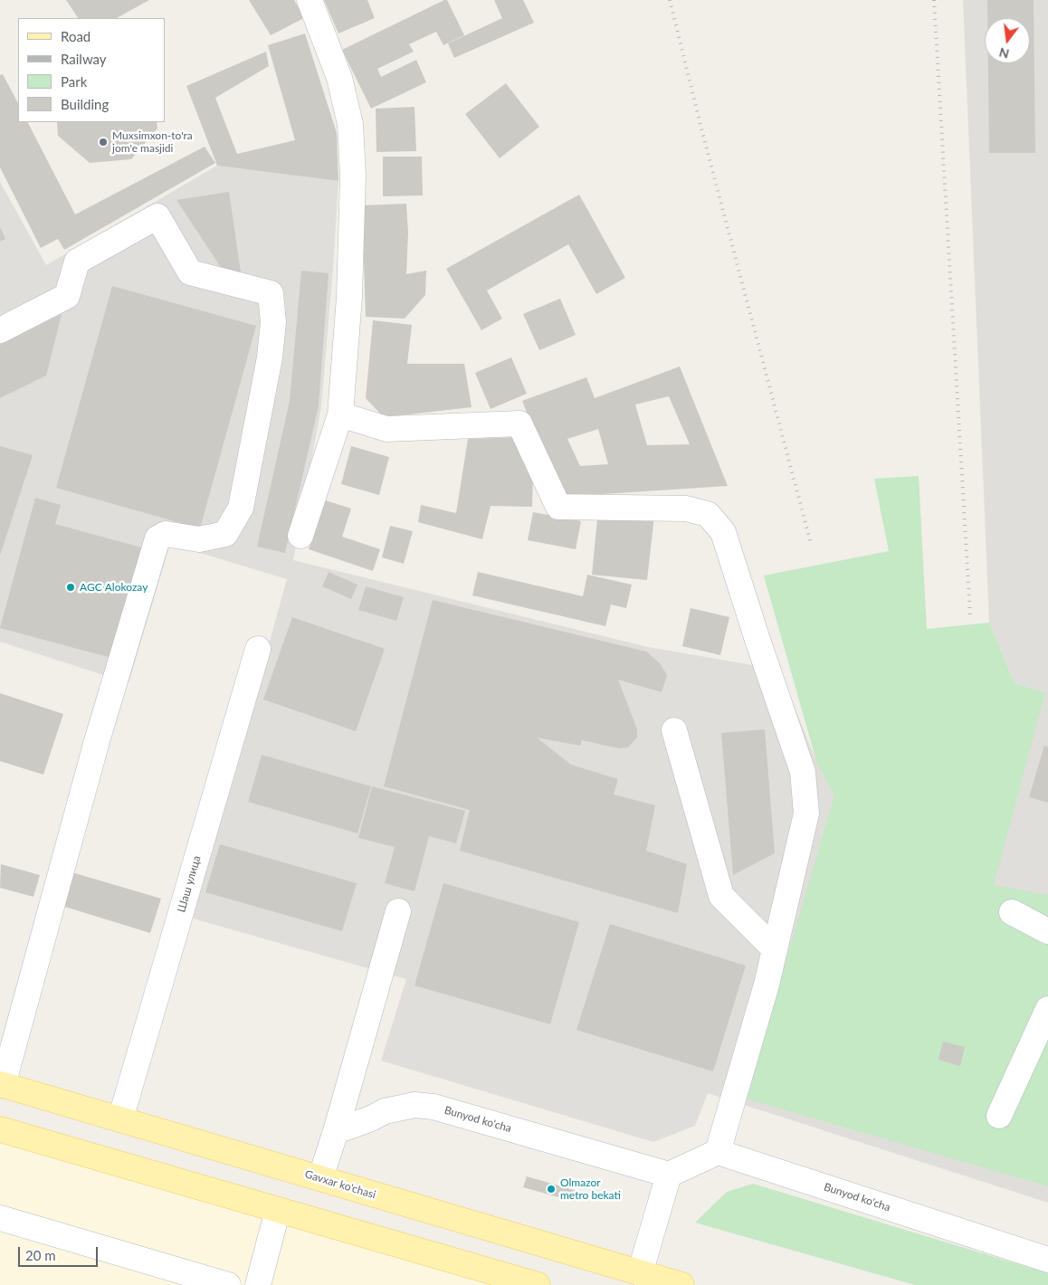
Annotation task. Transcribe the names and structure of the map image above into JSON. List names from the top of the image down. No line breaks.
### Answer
{"streets":{"main road":["Gavxar ko'chasi"],"street":["Шаш улица","Bunyod ko'cha"]},"crossings":[["Шаш улица","Gavxar ko'chasi"]],"places":["Muxsimxon-to'ra jom'e masjidi","AGC Alokozay","Olmazor metro bekati"],"legend":["Road","Railway","Park","Building"],"scale_bar":"20 m","north":"bottom"}
